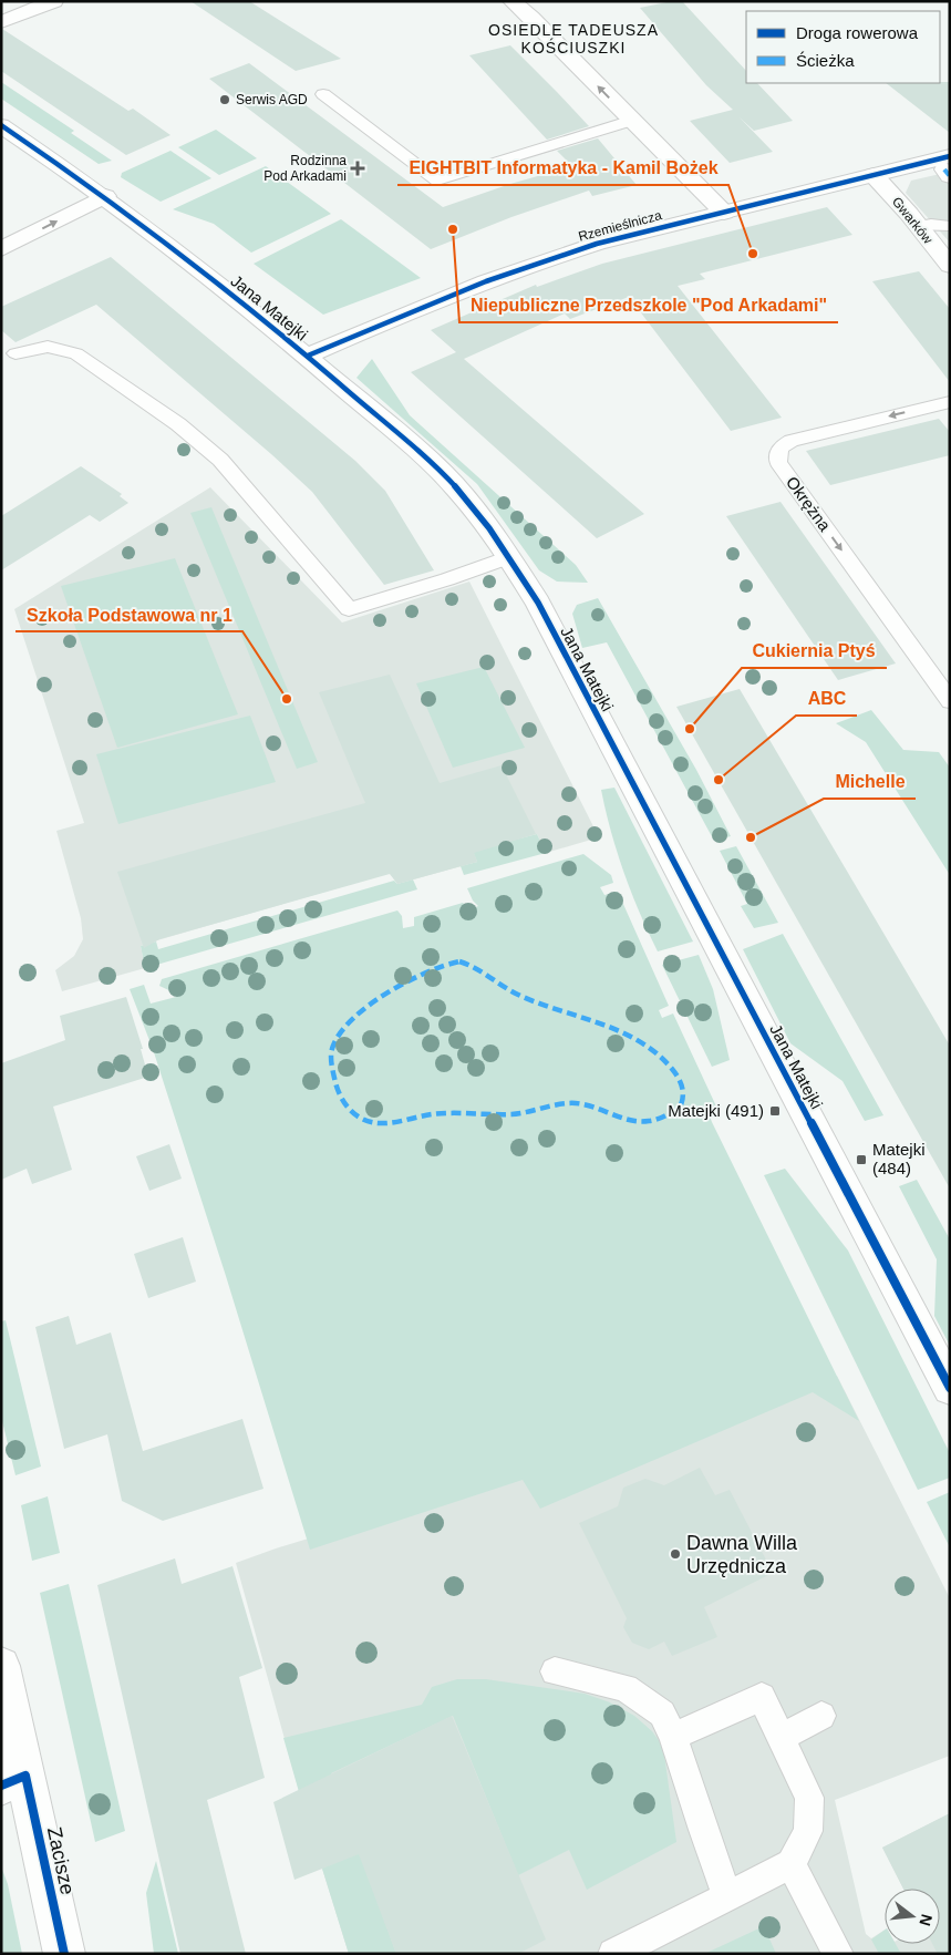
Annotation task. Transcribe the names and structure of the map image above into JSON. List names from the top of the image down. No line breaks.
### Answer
{"streets":{"street":["Gwarków","Rzemieślnicza","Jana Matejki","Zacisze"],"lane":["Okrężna"]},"crossings":[["Gwarków","Rzemieślnicza"],["Rzemieślnicza","Jana Matejki"]],"districts":["OSIEDLE TADEUSZA KOŚCIUSZKI"],"places":{"other":["Serwis AGD","Niepubliczne Przedszkole \"Pod Arkadami\"","EIGHTBIT Informatyka - Kamil Bożek","Szkoła Podstawowa nr 1","Cukiernia Ptyś","ABC","Michelle","Dawna Willa Urzędnicza"],"health":["Rodzinna Pod Arkadami"],"transit":["Matejki (491)","Matejki (484)"]},"legend":["Droga rowerowa","Ścieżka"],"north":"right"}
